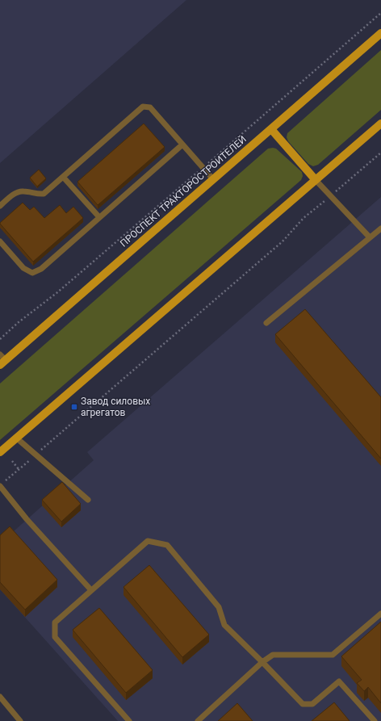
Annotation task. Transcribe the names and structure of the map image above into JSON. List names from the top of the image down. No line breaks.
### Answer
{"streets":{"main road":["ПРОСПЕКТ ТРАКТОРОСТРОИТЕЛЕЙ"]},"places":{"transit":["Завод силовых агрегатов"]}}
